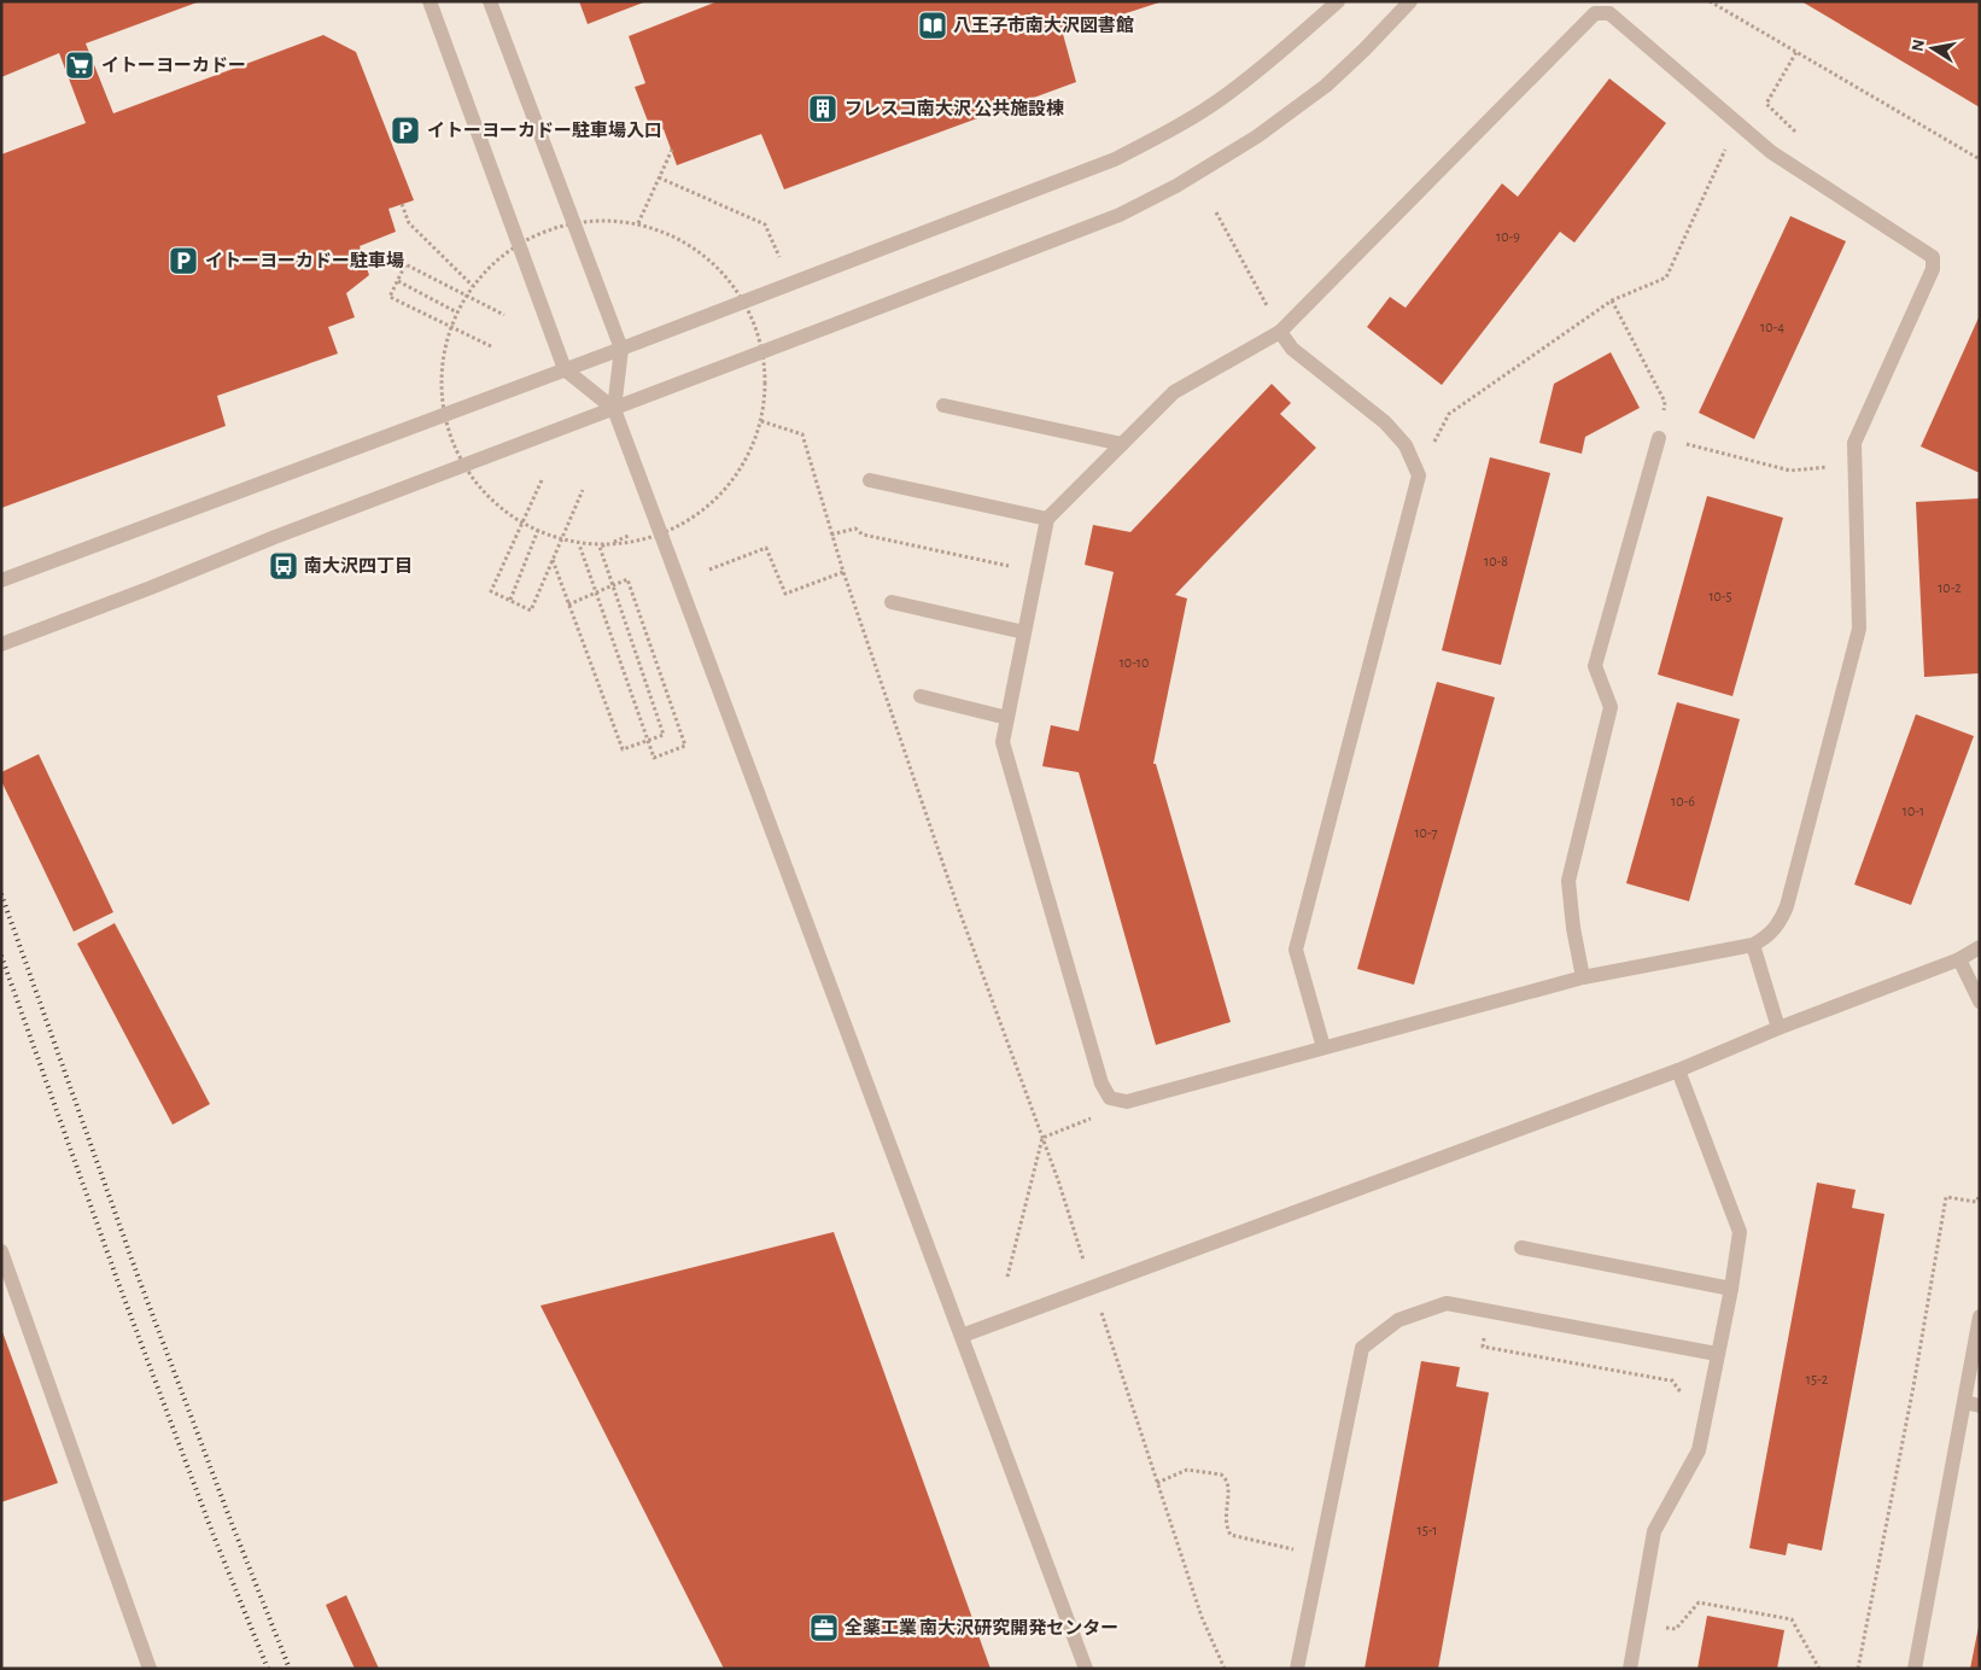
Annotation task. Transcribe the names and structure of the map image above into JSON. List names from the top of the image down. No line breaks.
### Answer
{"places":{"library":["八王子市南大沢図書館"],"supermarket":["イトーヨーカドー"],"building":["フレスコ南大沢 公共施設棟"],"parking":["イトーヨーカドー駐車場入口","イトーヨーカドー駐車場"],"bus stop":["南大沢四丁目"],"office":["全薬工業 南大沢研究開発センター"]},"house_numbers":["10-9","10-4","10-8","10-2","10-5","10-10","10-6","10-1","10-7","15-2","15-1"],"north":"left"}
